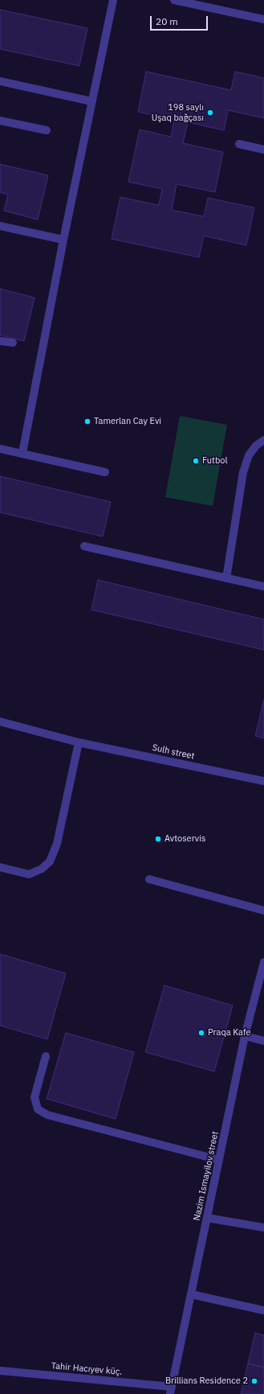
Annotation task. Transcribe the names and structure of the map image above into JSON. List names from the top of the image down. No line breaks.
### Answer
{"streets":{"street":["Sulh street","Nazim Ismayilov street","Tahir Hacıyev küç."]},"crossings":[["Nazim Ismayilov street","Tahir Hacıyev küç."]],"places":["198 saylı Uşaq bağçası","Tamerlan Cay Evi","Futbol","Avtoservis","Praqa Kafe","Brillians Residence 2"],"scale_bar":"20 m"}
